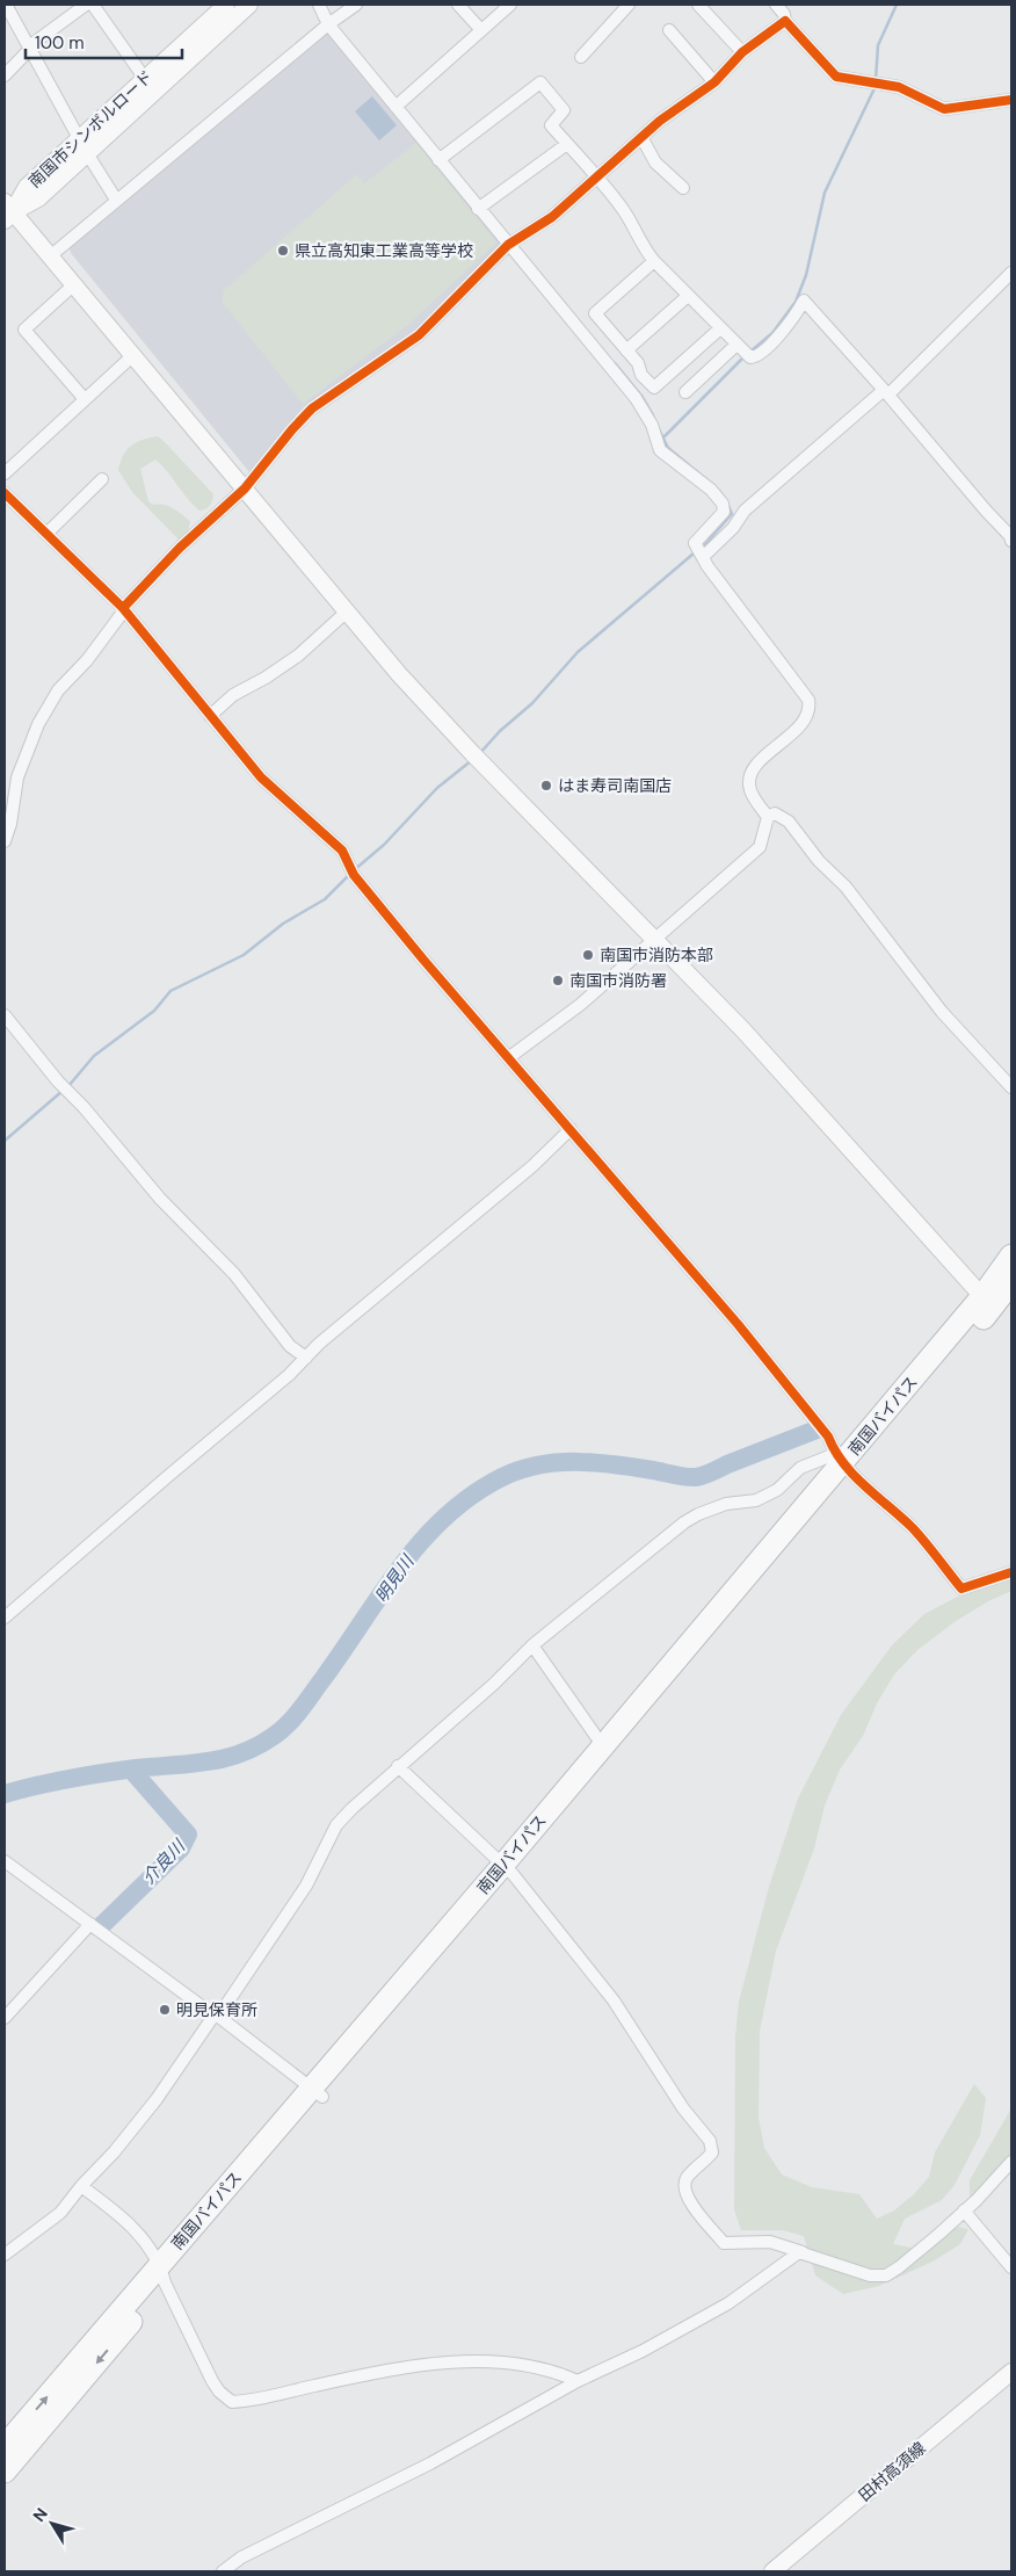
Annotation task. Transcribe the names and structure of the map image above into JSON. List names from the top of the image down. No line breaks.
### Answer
{"streets":{"highway":["南国バイパス"],"street":["南国市シンボルロード","田村高須線"]},"water":["明見川","介良川"],"places":["県立高知東工業高等学校","はま寿司南国店","南国市消防本部","南国市消防署","明見保育所"],"scale_bar":"100 m","north":"top left"}
